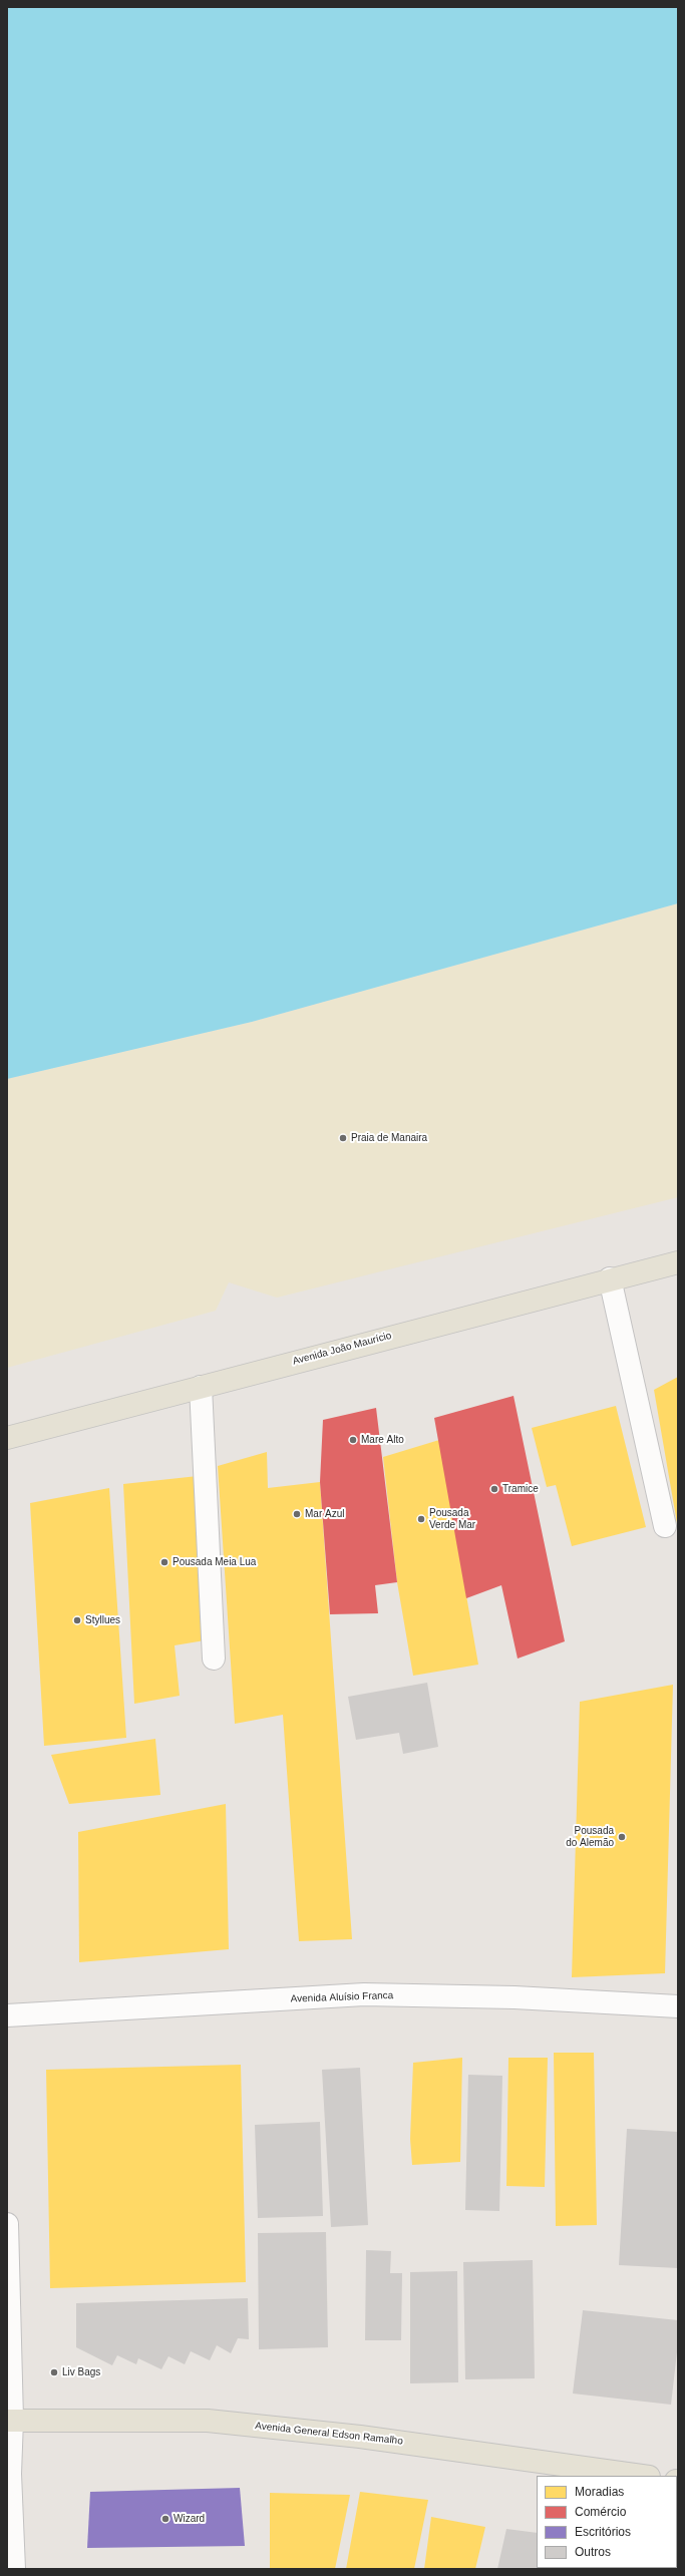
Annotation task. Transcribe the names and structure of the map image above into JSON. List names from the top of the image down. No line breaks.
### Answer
{"streets":{"main road":["Avenida João Maurício","Avenida General Edson Ramalho"],"street":["Avenida Aluísio Franca"]},"places":["Praia de Manaira","Mare Alto","Tramice","Mar Azul","Pousada Verde Mar","Pousada Meia Lua","Styllues","Pousada do Alemão","Liv Bags","Wizard"],"legend":["Moradias","Comércio","Escritórios","Outros"]}
